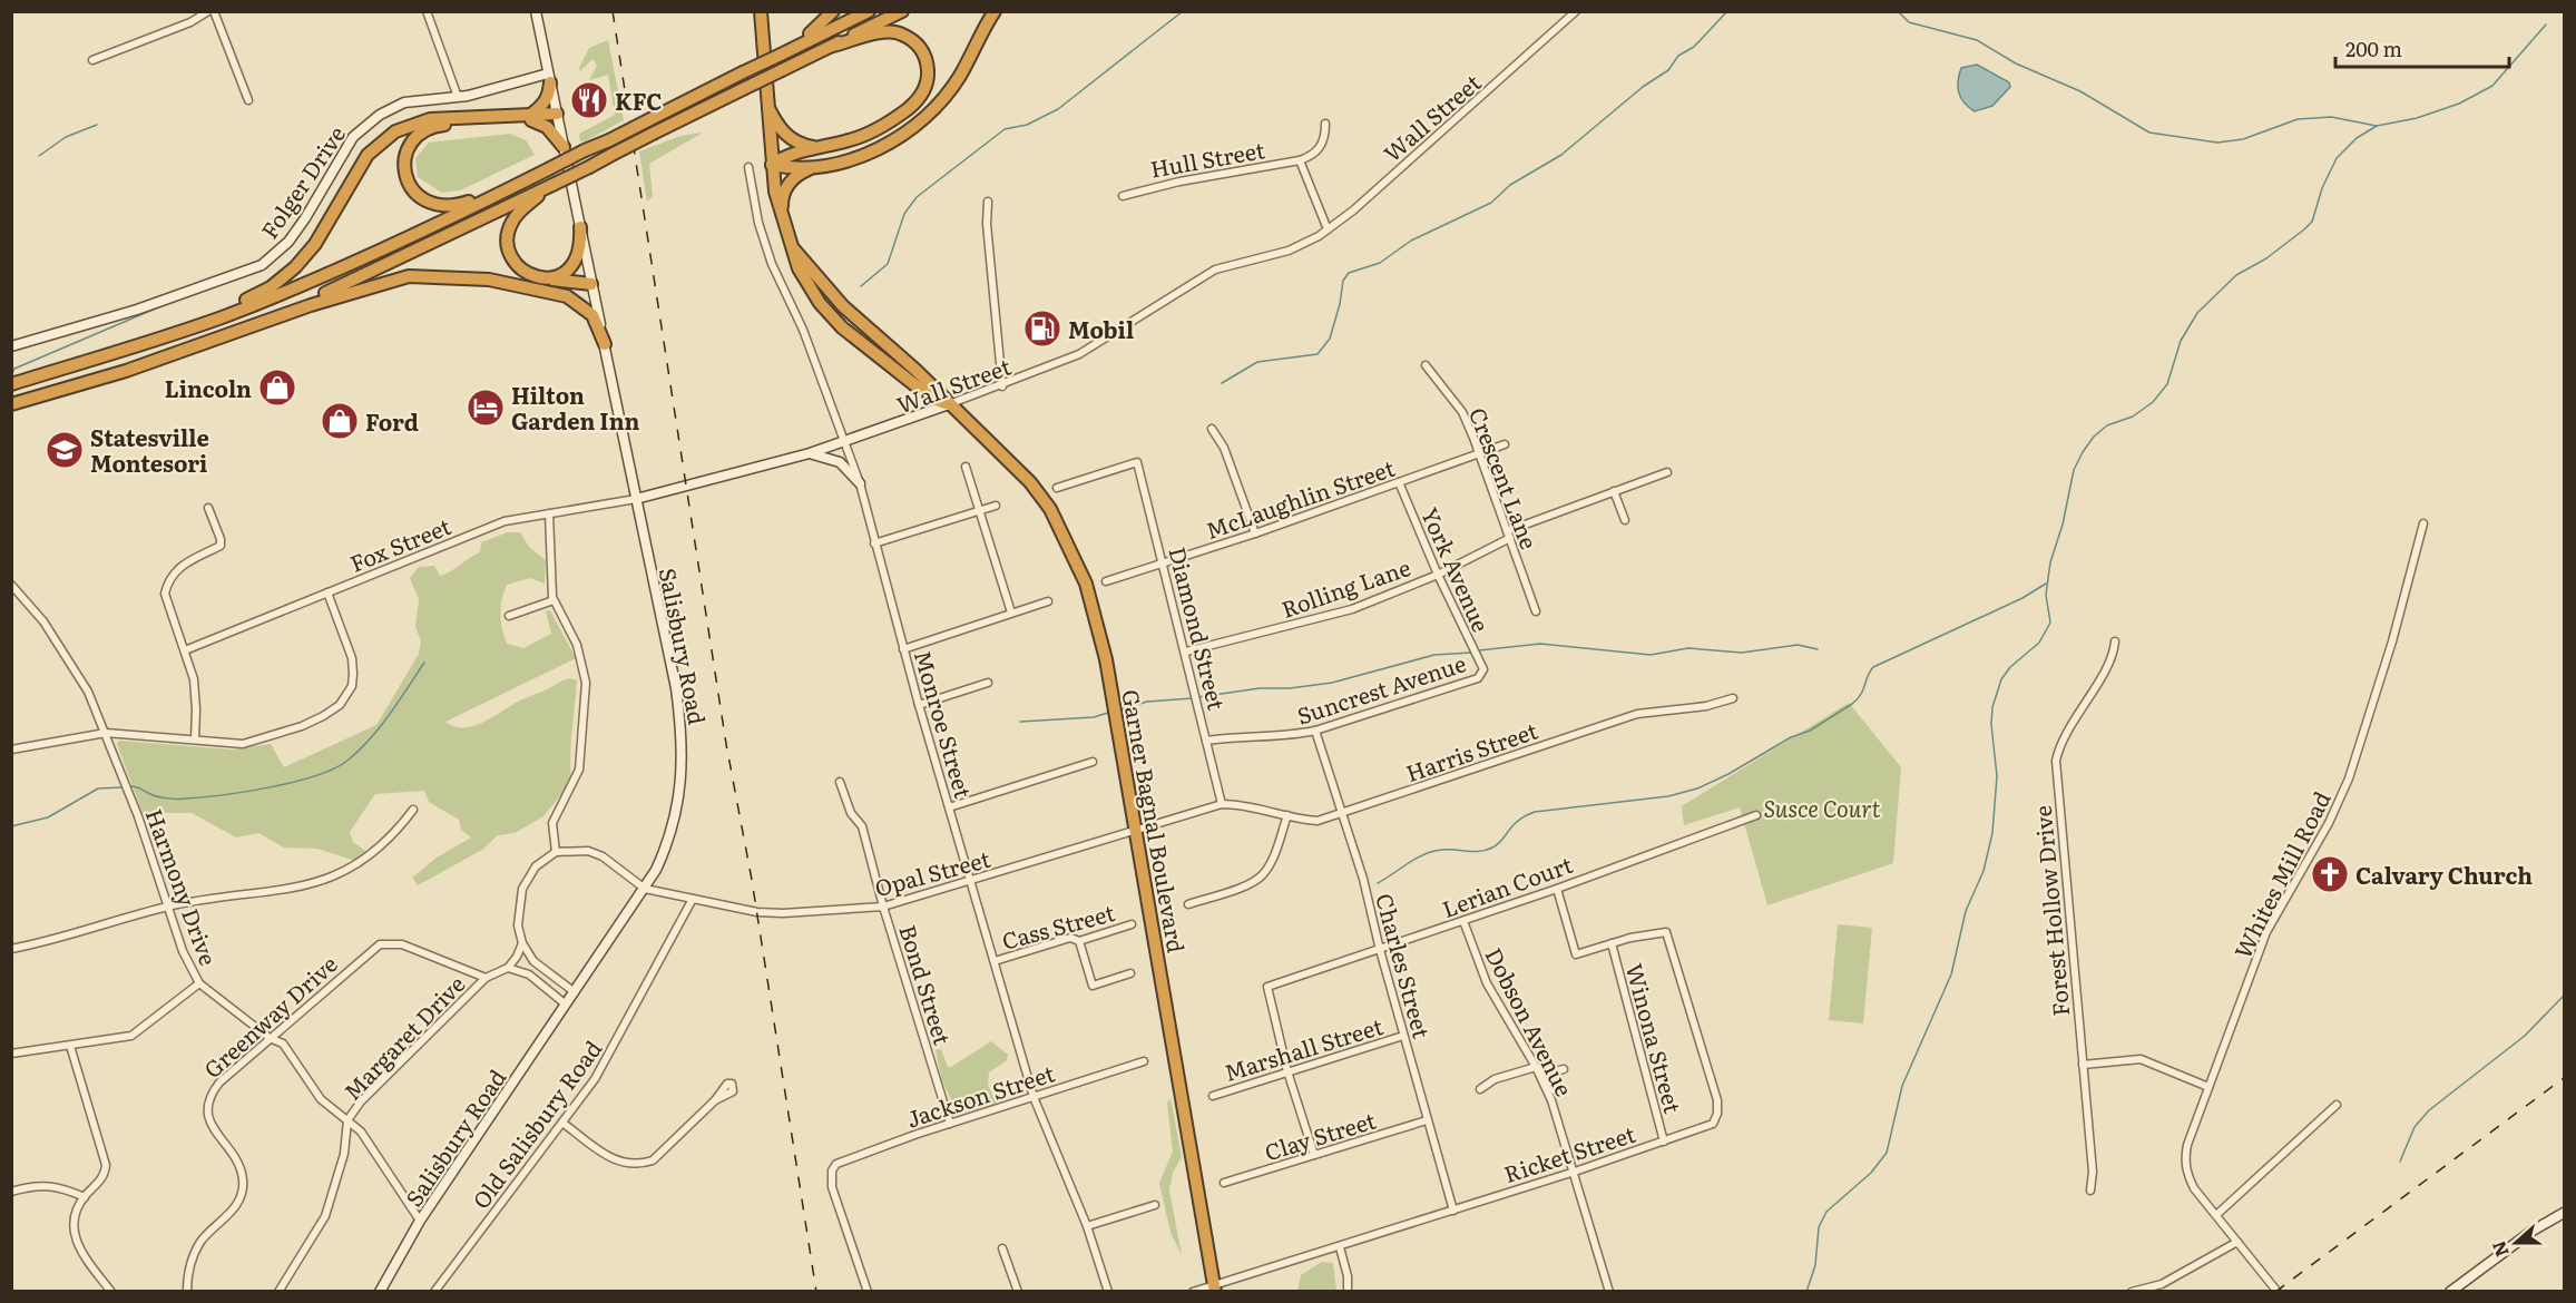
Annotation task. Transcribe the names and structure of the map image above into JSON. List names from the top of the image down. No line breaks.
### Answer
{"streets":{"highway":["Garner Bagnal Boulevard"],"street":["Wall Street","Hull Street","Folger Drive","Crescent Lane","McLaughlin Street","Fox Street","York Avenue","Rolling Lane","Diamond Street","Salisbury Road","Suncrest Avenue","Monroe Street","Harris Street","Opal Street","Whites Mill Road","Lerian Court","Harmony Drive","Forest Hollow Drive","Cass Street","Charles Street","Bond Street","Greenway Drive","Dobson Avenue","Margaret Drive","Winona Street","Marshall Street","Jackson Street","Old Salisbury Road","Clay Street","Ricket Street"]},"crossings":[["Wall Street","Fox Street"],["Wall Street","Salisbury Road"],["Wall Street","Monroe Street"],["Wall Street","Garner Bagnal Boulevard"],["Folger Drive","Salisbury Road"],["Crescent Lane","McLaughlin Street"],["Crescent Lane","Rolling Lane"],["McLaughlin Street","York Avenue"],["McLaughlin Street","Diamond Street"],["Fox Street","Salisbury Road"],["York Avenue","Rolling Lane"],["York Avenue","Suncrest Avenue"],["Rolling Lane","Diamond Street"],["Diamond Street","Suncrest Avenue"],["Diamond Street","Harris Street"],["Diamond Street","Opal Street"],["Salisbury Road","Opal Street"],["Salisbury Road","Harmony Drive"],["Suncrest Avenue","Charles Street"],["Monroe Street","Opal Street"],["Monroe Street","Cass Street"],["Monroe Street","Jackson Street"],["Harris Street","Opal Street"],["Harris Street","Charles Street"],["Garner Bagnal Boulevard","Opal Street"],["Garner Bagnal Boulevard","Ricket Street"],["Opal Street","Bond Street"],["Opal Street","Old Salisbury Road"],["Lerian Court","Charles Street"],["Lerian Court","Dobson Avenue"],["Lerian Court","Marshall Street"],["Harmony Drive","Greenway Drive"],["Harmony Drive","Margaret Drive"],["Charles Street","Marshall Street"],["Charles Street","Clay Street"],["Charles Street","Ricket Street"],["Bond Street","Jackson Street"],["Greenway Drive","Margaret Drive"],["Dobson Avenue","Ricket Street"],["Winona Street","Ricket Street"]],"parks":["Susce Court"],"places":{"restaurant":["KFC"],"fuel station":["Mobil"],"shop":["Lincoln","Ford"],"hotel":["Hilton Garden Inn"],"school or university":["Statesville Montesori"],"church":["Calvary Church"]},"scale_bar":"200 m","north":"left"}
